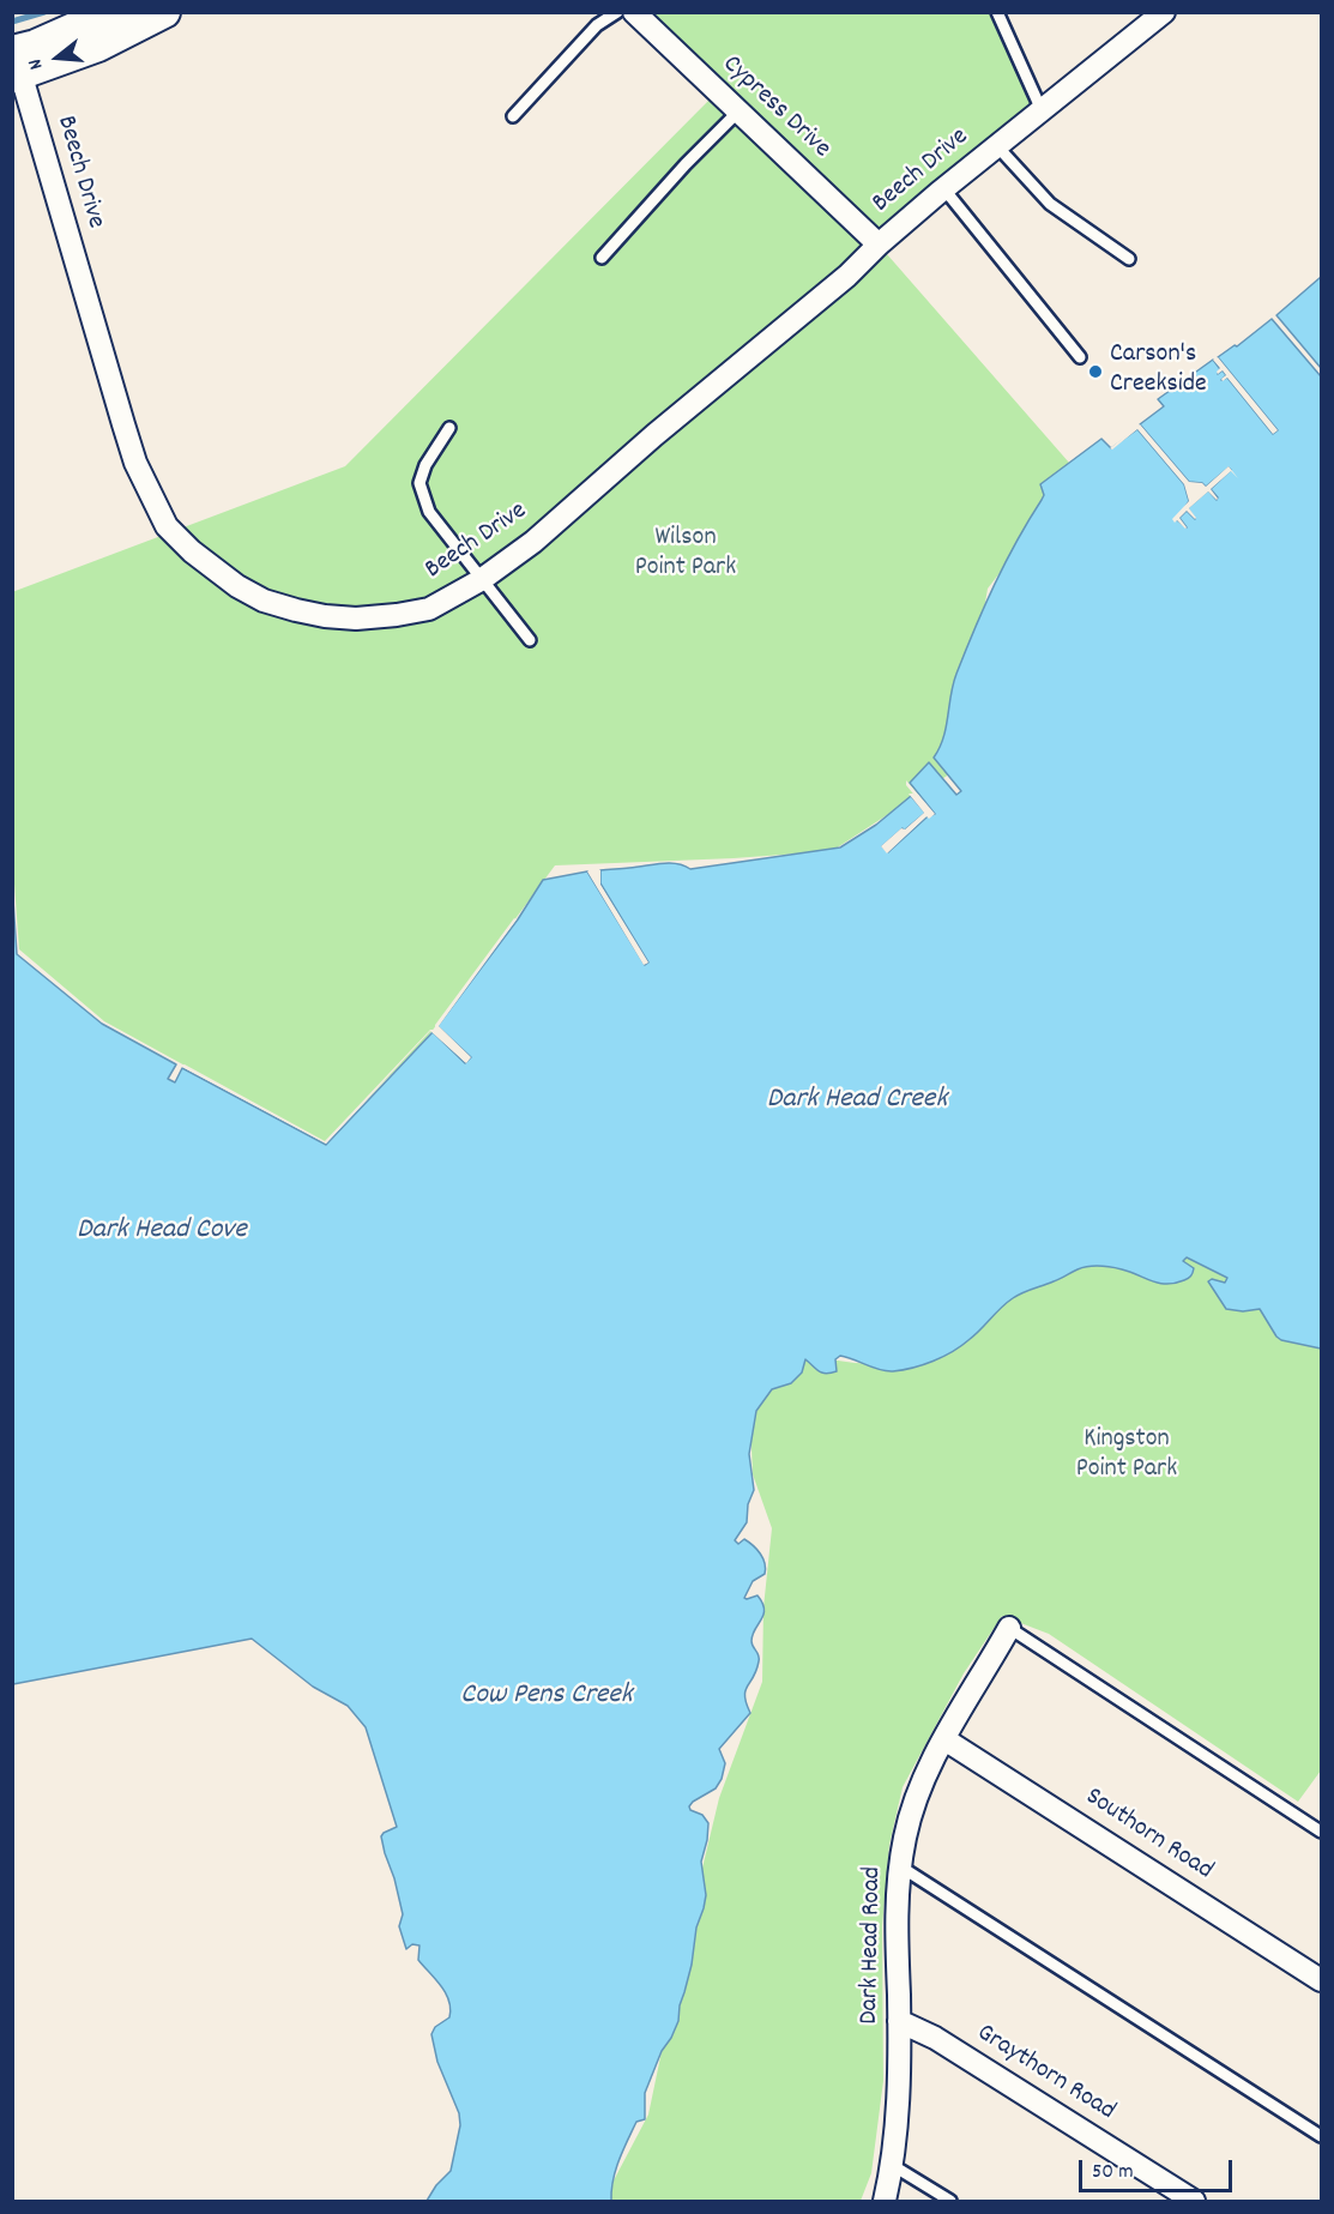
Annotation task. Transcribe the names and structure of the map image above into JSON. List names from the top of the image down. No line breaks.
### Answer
{"streets":{"street":["Cypress Drive","Beech Drive","Southorn Road","Dark Head Road","Graythorn Road"]},"crossings":[["Cypress Drive","Beech Drive"],["Southorn Road","Dark Head Road"],["Dark Head Road","Graythorn Road"]],"water":["Dark Head Creek","Dark Head Cove","Cow Pens Creek"],"parks":["Wilson Point Park","Kingston Point Park"],"places":["Carson's Creekside"],"scale_bar":"50 m","north":"left"}
